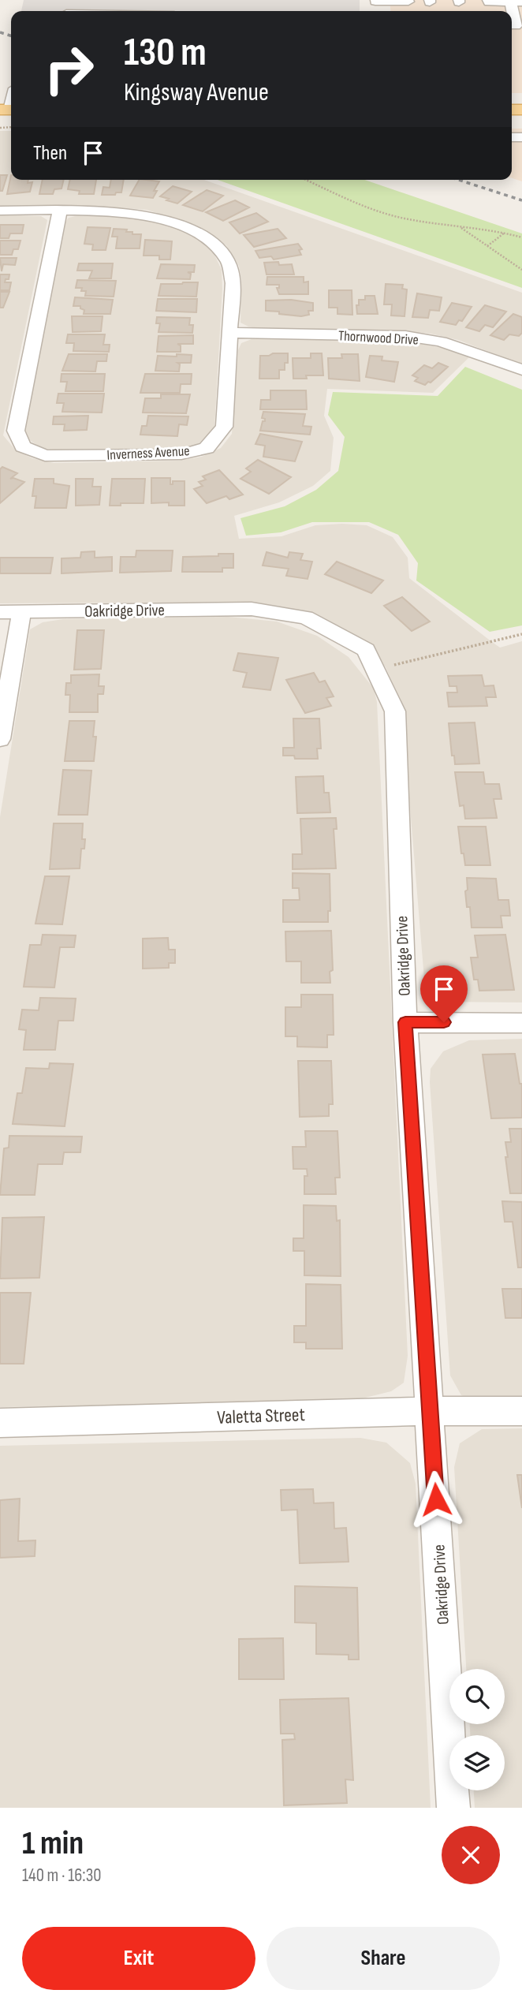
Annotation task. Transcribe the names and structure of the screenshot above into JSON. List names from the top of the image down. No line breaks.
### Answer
{"streets":{"street":["Thornwood Drive","Inverness Avenue","Oakridge Drive","Valetta Street"]},"crossings":[["Thornwood Drive","Inverness Avenue"],["Oakridge Drive","Valetta Street"]],"page":{"turn":["130 m","Kingsway Avenue"],"then":"Then","heading":["1 min","140 m · 16:30"],"buttons":["Exit","Share"]}}
